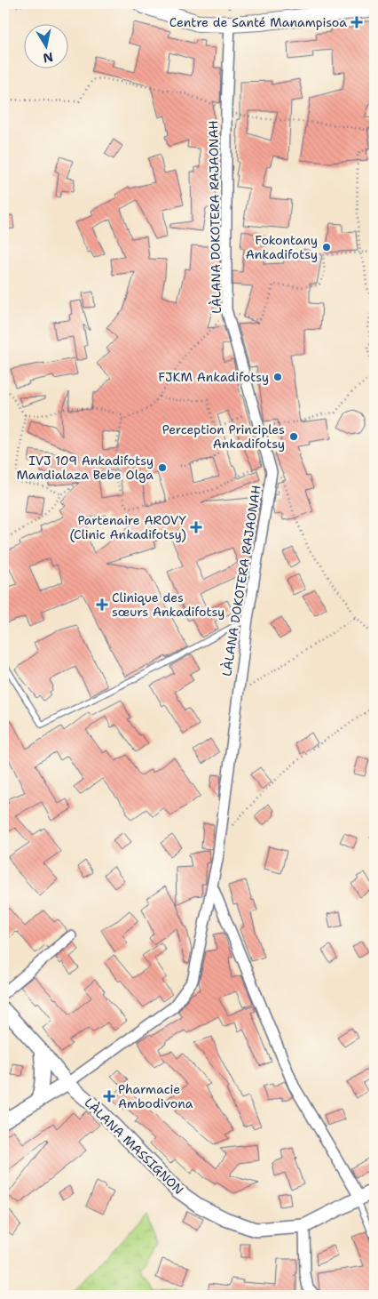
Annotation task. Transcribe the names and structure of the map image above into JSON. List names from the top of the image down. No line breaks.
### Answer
{"streets":{"main road":["LÀLANA MASSIGNON"],"street":["LÀLANA DOKOTERA RAJAONAH"]},"crossings":[["LÀLANA DOKOTERA RAJAONAH","LÀLANA MASSIGNON"]],"places":{"health":["Centre de Santé Manampisoa","Partenaire AROVY (Clinic Ankadifotsy)","Clinique des sœurs Ankadifotsy","Pharmacie Ambodivona"],"other":["Fokontany Ankadifotsy","FJKM Ankadifotsy","Perception Principles Ankadifotsy","IVJ 109 Ankadifotsy Mandialaza Bebe Olga"]},"north":"bottom"}
